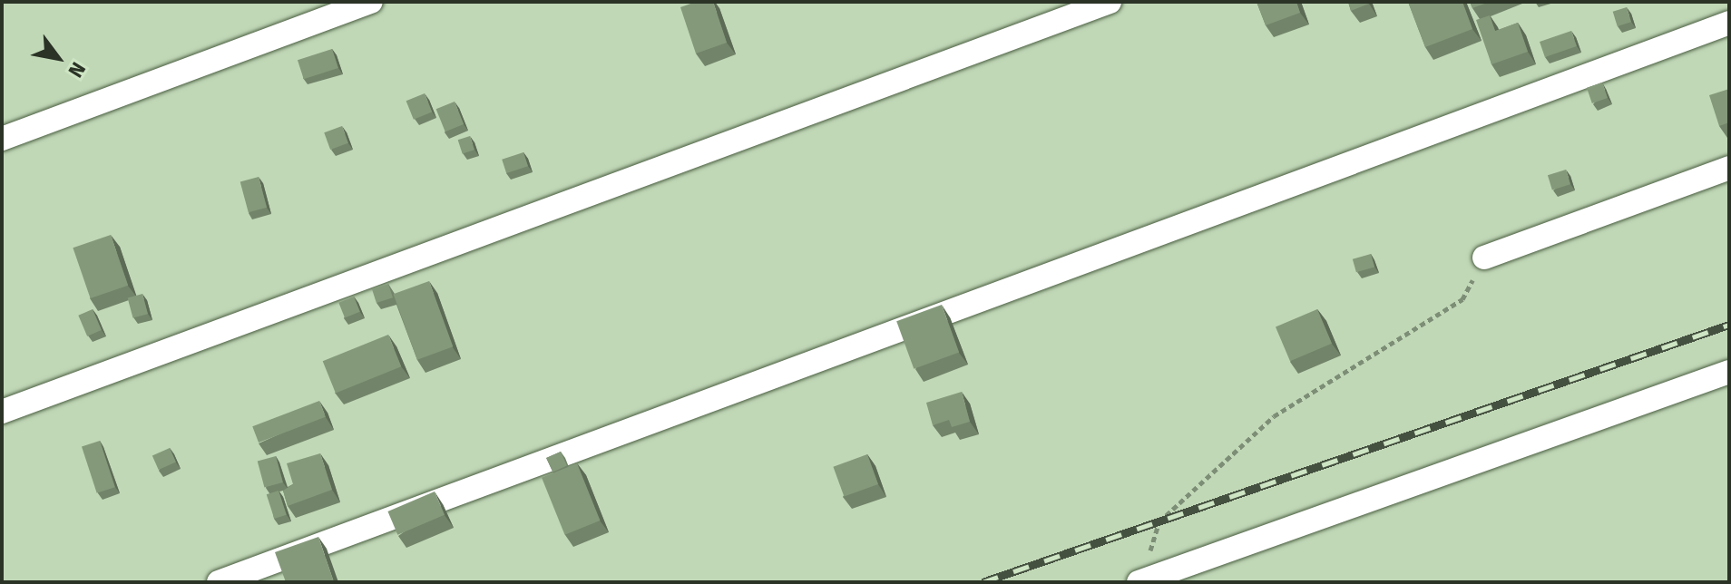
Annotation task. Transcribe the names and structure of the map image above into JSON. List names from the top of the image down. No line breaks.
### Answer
{"north":"bottom right"}
